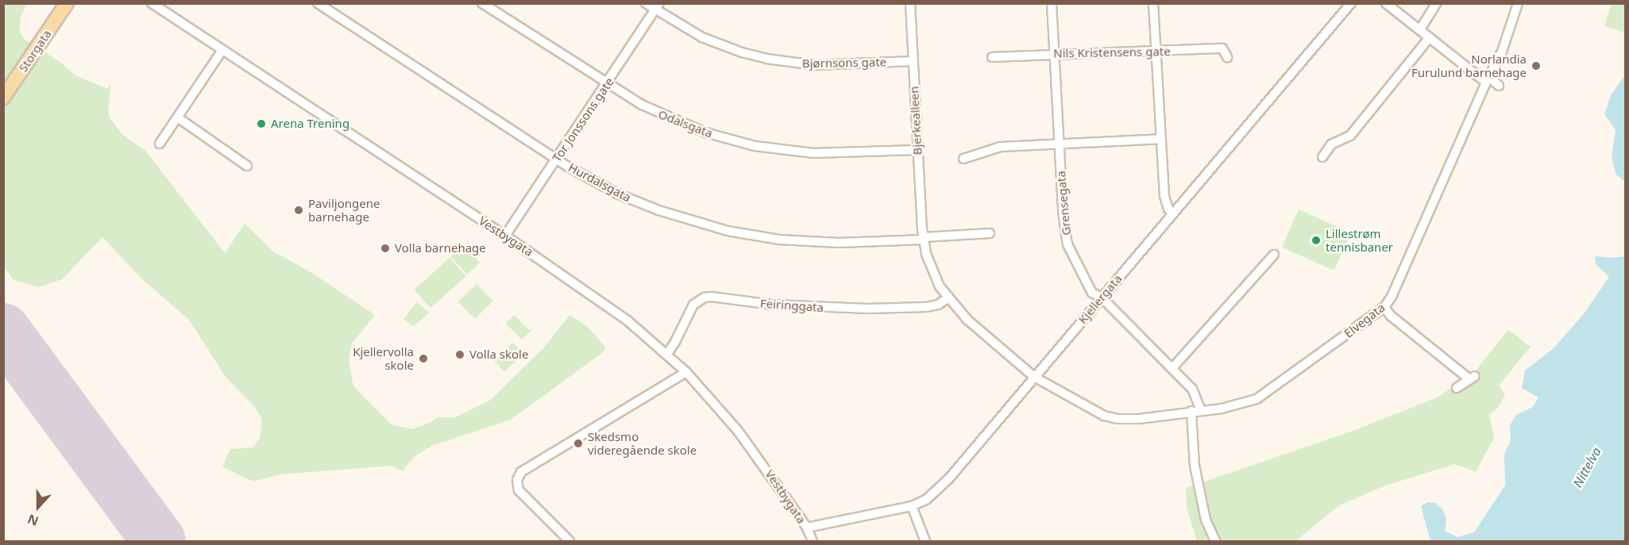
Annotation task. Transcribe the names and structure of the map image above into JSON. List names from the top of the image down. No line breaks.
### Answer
{"streets":{"main road":["Storgata"],"street":["Nils Kristensens gate","Bjørnsons gate","Tor Jonssons gate","Bjerkealleen","Odalsgata","Hurdalsgata","Grensegata","Vestbygata","Kjellergata","Feiringgata","Elvegata"]},"crossings":[["Nils Kristensens gate","Grensegata"],["Bjørnsons gate","Tor Jonssons gate"],["Bjørnsons gate","Bjerkealleen"],["Tor Jonssons gate","Odalsgata"],["Tor Jonssons gate","Hurdalsgata"],["Tor Jonssons gate","Vestbygata"],["Bjerkealleen","Odalsgata"],["Bjerkealleen","Hurdalsgata"],["Bjerkealleen","Kjellergata"],["Bjerkealleen","Feiringgata"],["Bjerkealleen","Elvegata"],["Grensegata","Kjellergata"],["Grensegata","Elvegata"],["Vestbygata","Kjellergata"],["Vestbygata","Feiringgata"],["Kjellergata","Elvegata"]],"water":["Nittelva"],"places":["Norlandia Furulund barnehage","Arena Trening","Paviljongene barnehage","Lillestrøm tennisbaner","Volla barnehage","Volla skole","Kjellervolla skole","Skedsmo videregående skole"],"north":"bottom"}
